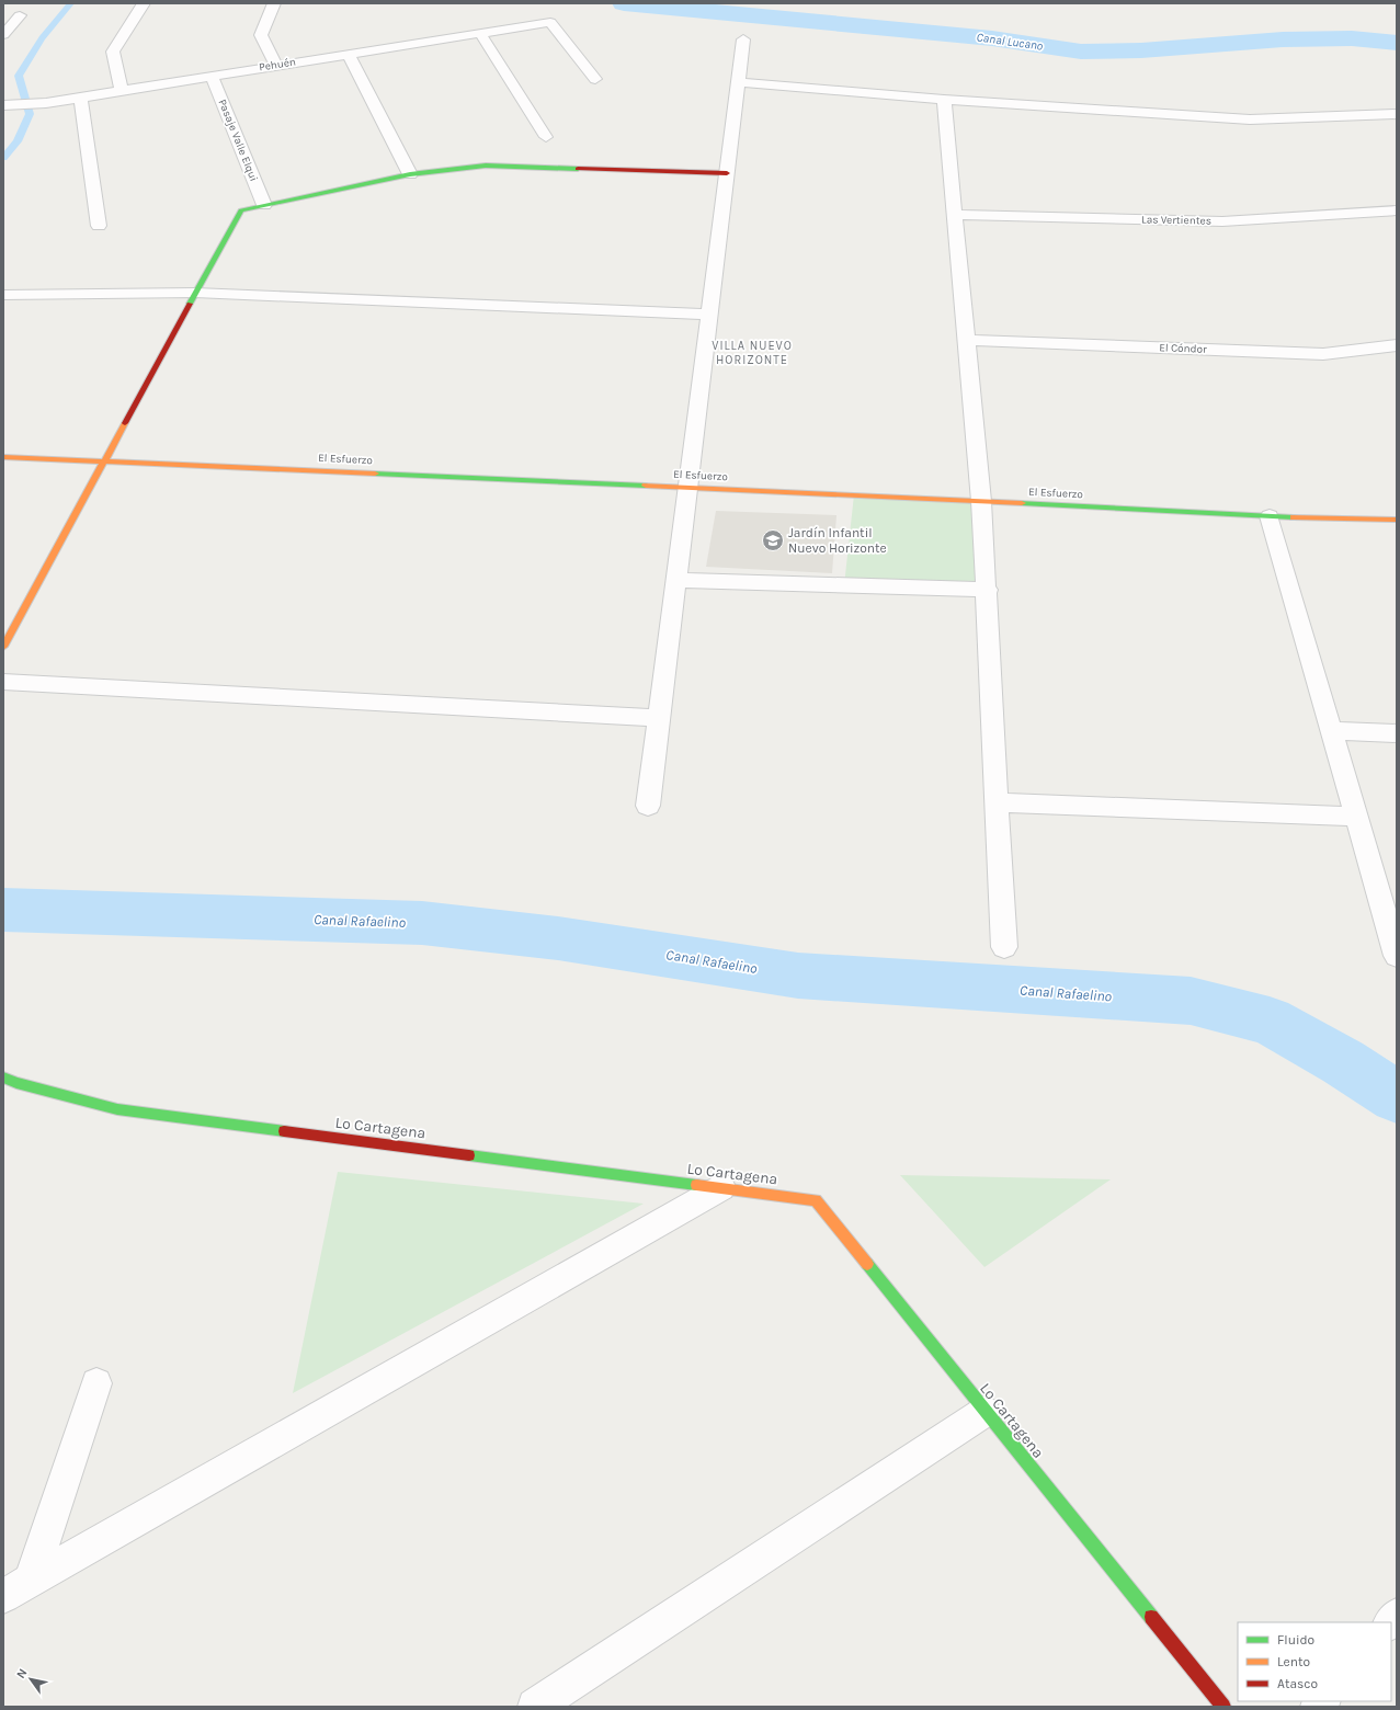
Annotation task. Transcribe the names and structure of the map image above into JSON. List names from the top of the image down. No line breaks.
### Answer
{"streets":{"street":["Pehuén","Pasaje Valle Elqui","Las Vertientes","El Cóndor","El Esfuerzo","Lo Cartagena"]},"crossings":[["Pehuén","Pasaje Valle Elqui"]],"districts":["VILLA NUEVO HORIZONTE"],"water":["Canal Lucano","Canal Rafaelino"],"places":{"school or university":["Jardín Infantil Nuevo Horizonte"]},"legend":["Fluido","Lento","Atasco"],"north":"top left"}
